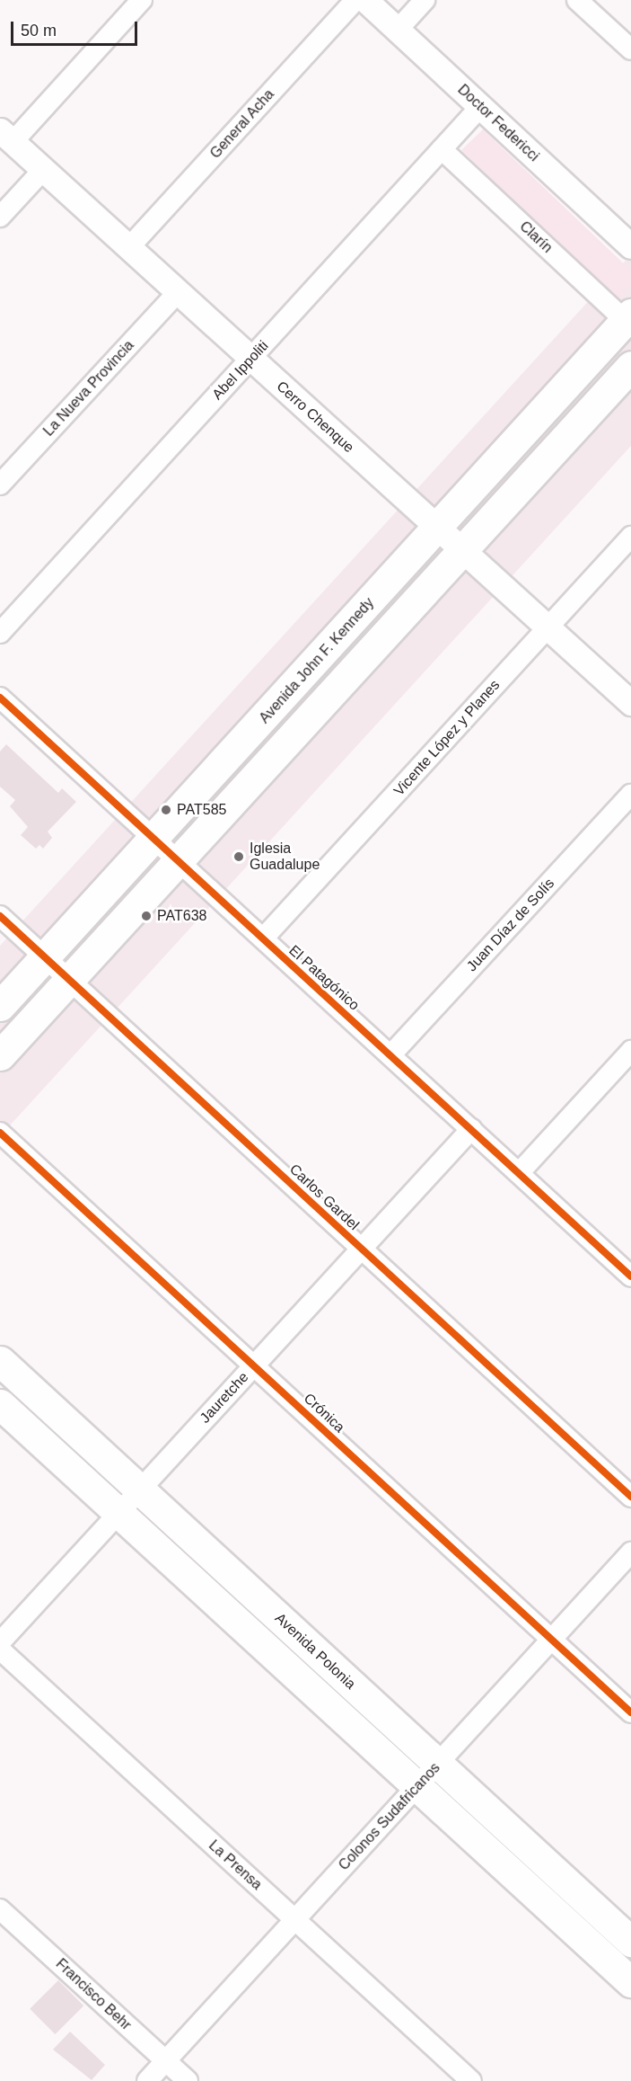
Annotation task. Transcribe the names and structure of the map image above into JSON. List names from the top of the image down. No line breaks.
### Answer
{"streets":{"main road":["Avenida John F. Kennedy","Avenida Polonia"],"street":["Doctor Federicci","General Acha","Clarín","Abel Ippoliti","La Nueva Provincia","Cerro Chenque","Vicente López y Planes","Juan Díaz de Solís","El Patagónico","Carlos Gardel","Jauretche","Crónica","Colonos Sudafricanos","La Prensa","Francisco Behr"]},"crossings":[["Doctor Federicci","Abel Ippoliti"],["General Acha","Cerro Chenque"],["Clarín","Abel Ippoliti"],["Clarín","Avenida John F. Kennedy"],["Abel Ippoliti","Cerro Chenque"],["La Nueva Provincia","Cerro Chenque"],["Cerro Chenque","Avenida John F. Kennedy"],["Cerro Chenque","Vicente López y Planes"],["Avenida John F. Kennedy","El Patagónico"],["Avenida John F. Kennedy","Carlos Gardel"],["Vicente López y Planes","El Patagónico"],["Juan Díaz de Solís","El Patagónico"],["El Patagónico","Jauretche"],["Carlos Gardel","Jauretche"],["Jauretche","Crónica"],["Jauretche","Avenida Polonia"],["Crónica","Colonos Sudafricanos"],["Avenida Polonia","Colonos Sudafricanos"],["Colonos Sudafricanos","La Prensa"],["Colonos Sudafricanos","Francisco Behr"]],"places":["PAT585","Iglesia Guadalupe","PAT638"],"scale_bar":"50 m"}
